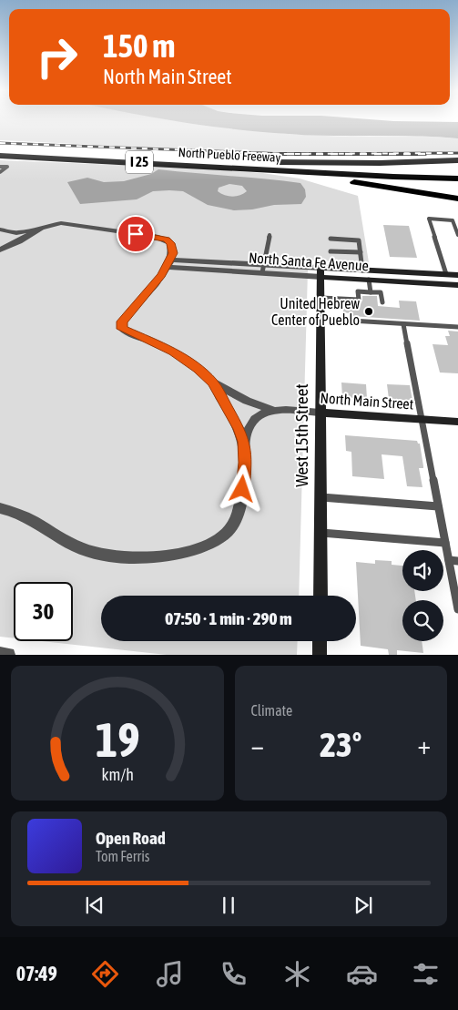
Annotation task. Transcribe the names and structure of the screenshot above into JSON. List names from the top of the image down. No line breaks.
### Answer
{"streets":{"highway":["North Pueblo Freeway","I 25"],"street":["North Santa Fe Avenue","North Main Street","West 15th Street"]},"crossings":[["North Santa Fe Avenue","North Main Street"],["North Santa Fe Avenue","West 15th Street"],["North Main Street","West 15th Street"]],"places":["United Hebrew Center of Pueblo"],"page":{"turn":["150 m","North Main Street"],"limit":"30","trip":"07:50 · 1 min · 290 m","tile":"Climate","heat":["−","23°","+"],"song":["Open Road","Tom Ferris"],"tabs":"07:49","gauge":["19","km/h"]}}
